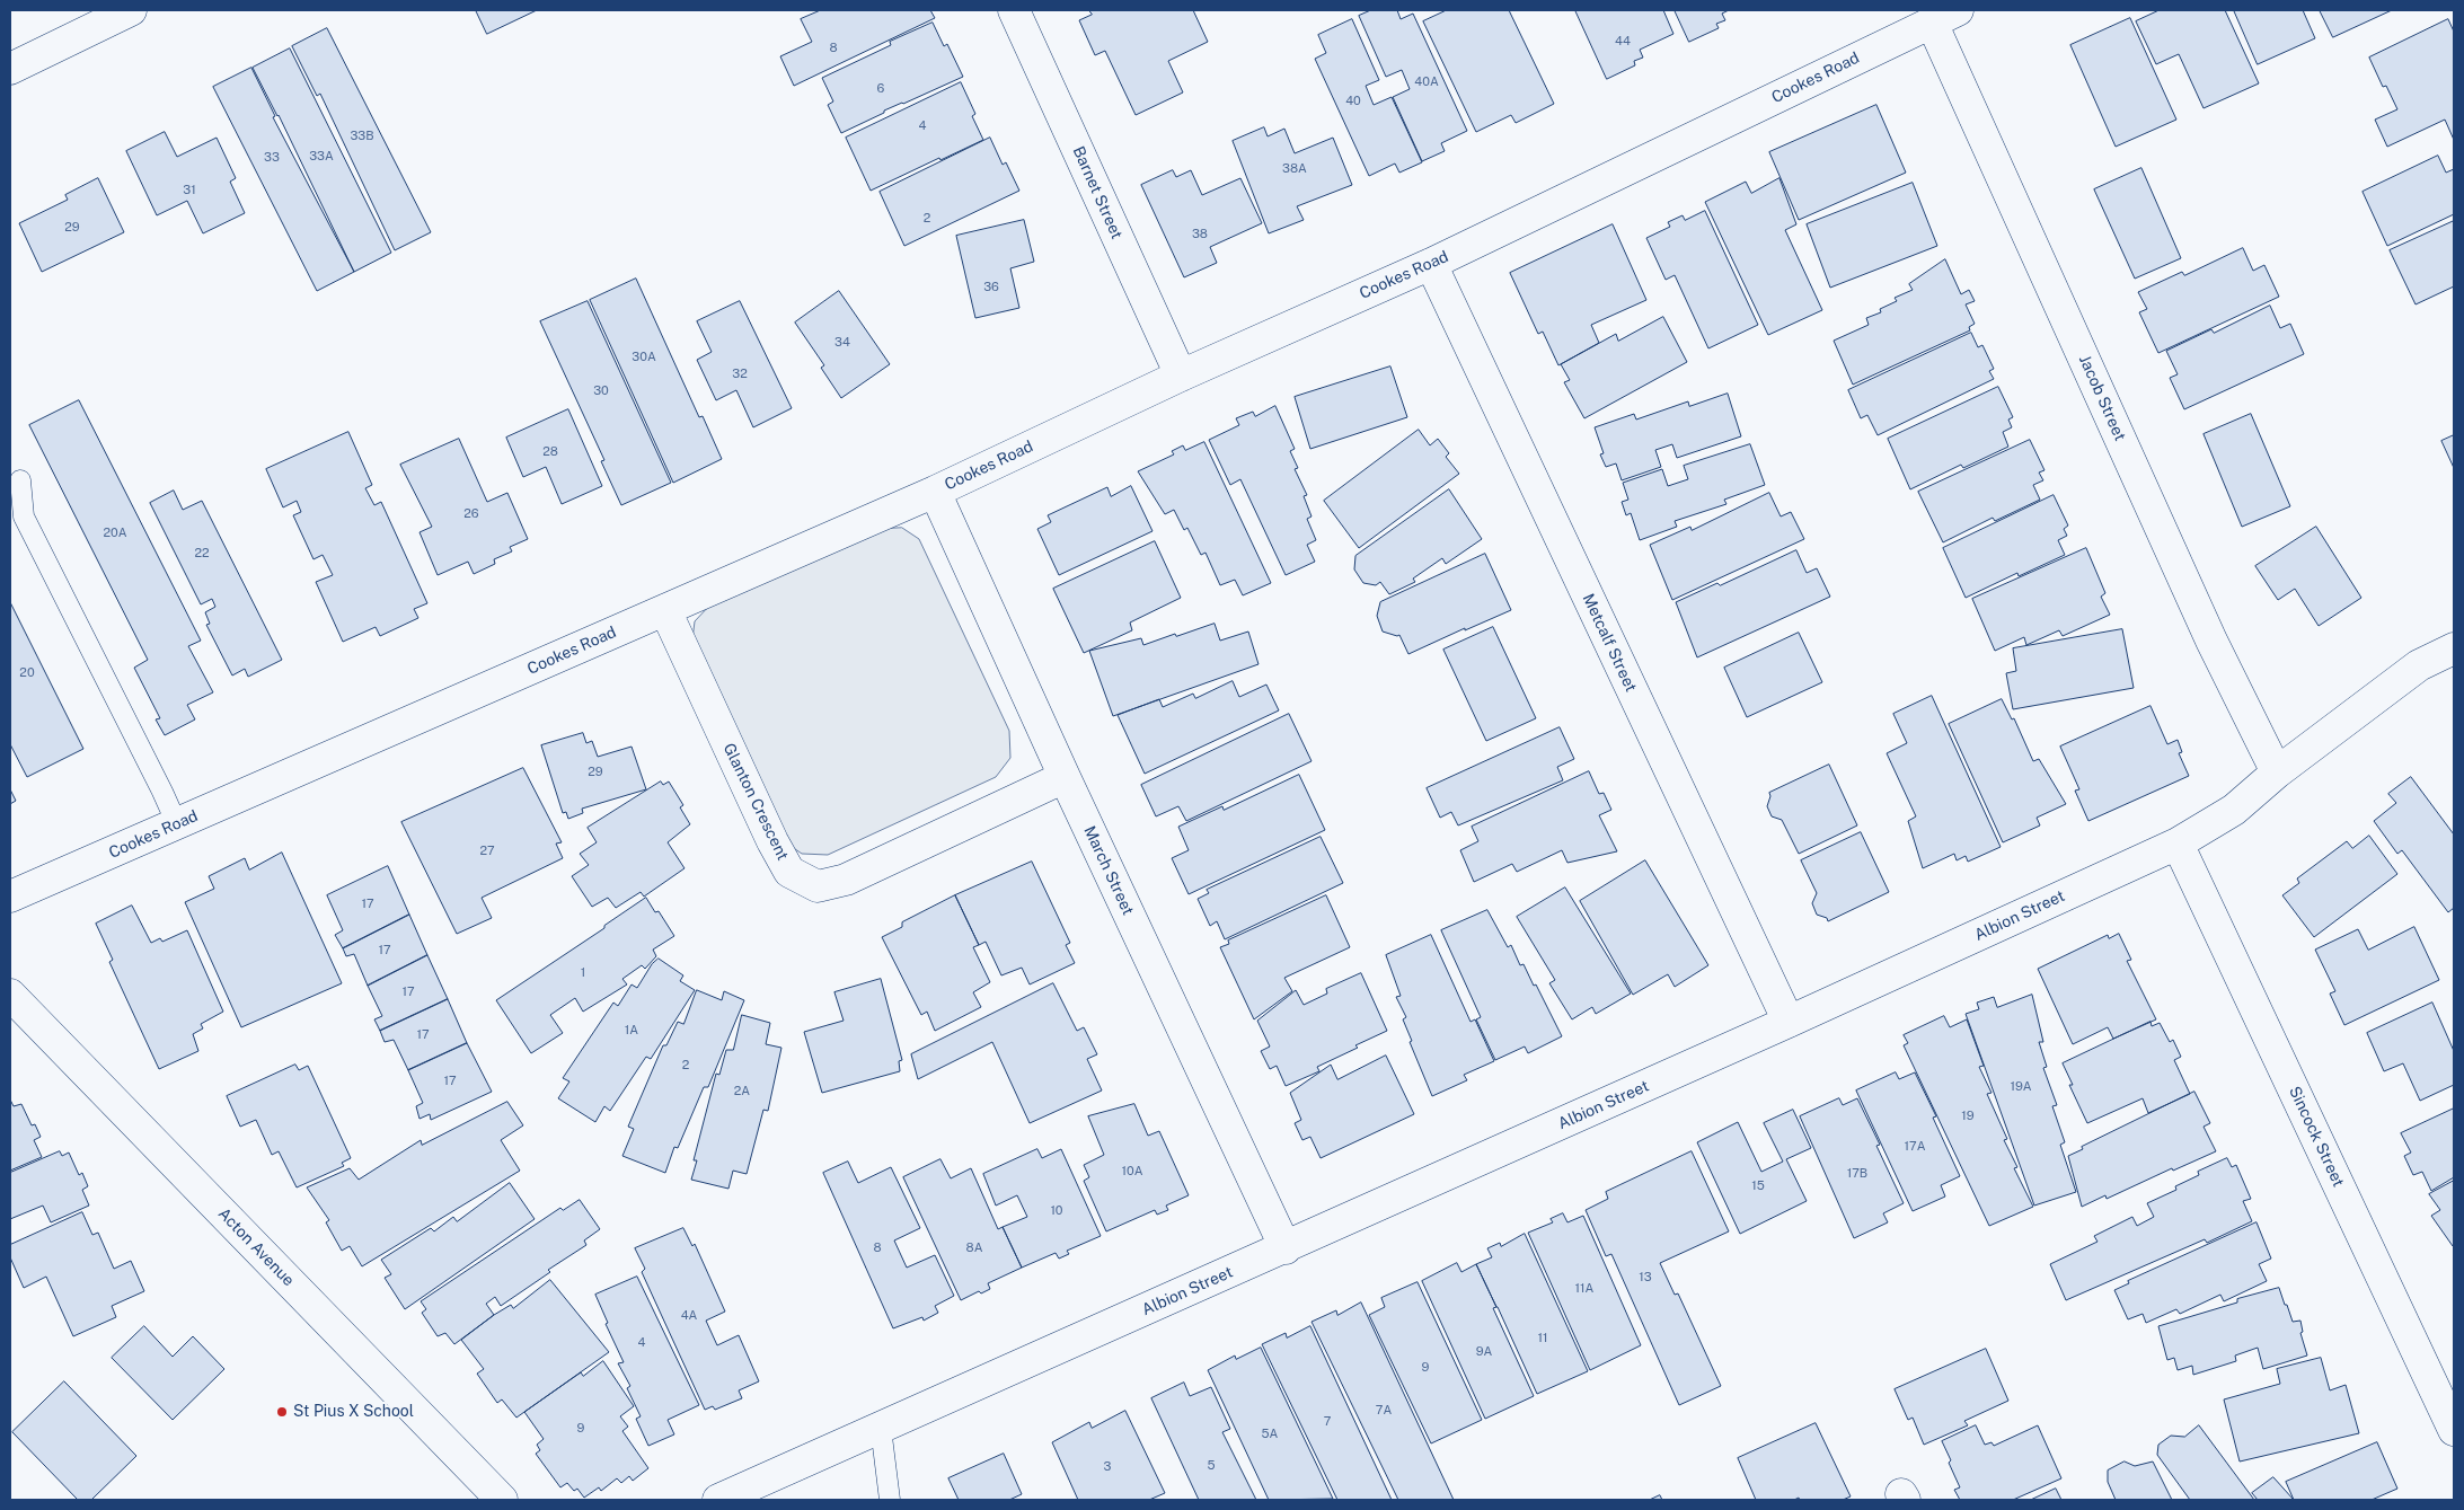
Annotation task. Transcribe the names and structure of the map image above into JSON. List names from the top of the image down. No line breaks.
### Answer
{"streets":{"street":["Cookes Road","Barnet Street","Jacob Street","Metcalf Street","Glanton Crescent","March Street","Albion Street","Sincock Street","Acton Avenue"]},"crossings":[["Cookes Road","Barnet Street"],["Cookes Road","Jacob Street"],["Cookes Road","Metcalf Street"],["Cookes Road","Glanton Crescent"],["Cookes Road","March Street"],["Jacob Street","Albion Street"],["Metcalf Street","Albion Street"],["Glanton Crescent","March Street"],["March Street","Albion Street"],["Albion Street","Sincock Street"]],"places":["St Pius X School"],"house_numbers":["44","8","40A","6","40","4","33B","33A","33","38A","31","2","29","38","36","34","30A","32","30","28","26","20A","22","20","29","27","17","17","1","17","1A","17","2","17","19A","2A","19","17A","10A","17B","15","10","8","8A","13","11A","4A","11","4","9A","9","7A","7","9","5A","5","3"]}
